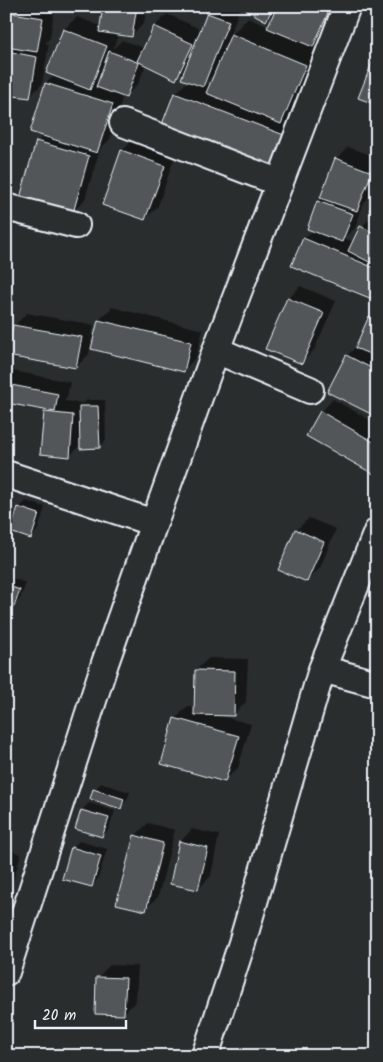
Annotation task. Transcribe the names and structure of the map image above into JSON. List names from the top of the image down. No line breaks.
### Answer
{"scale_bar":"20 m"}
